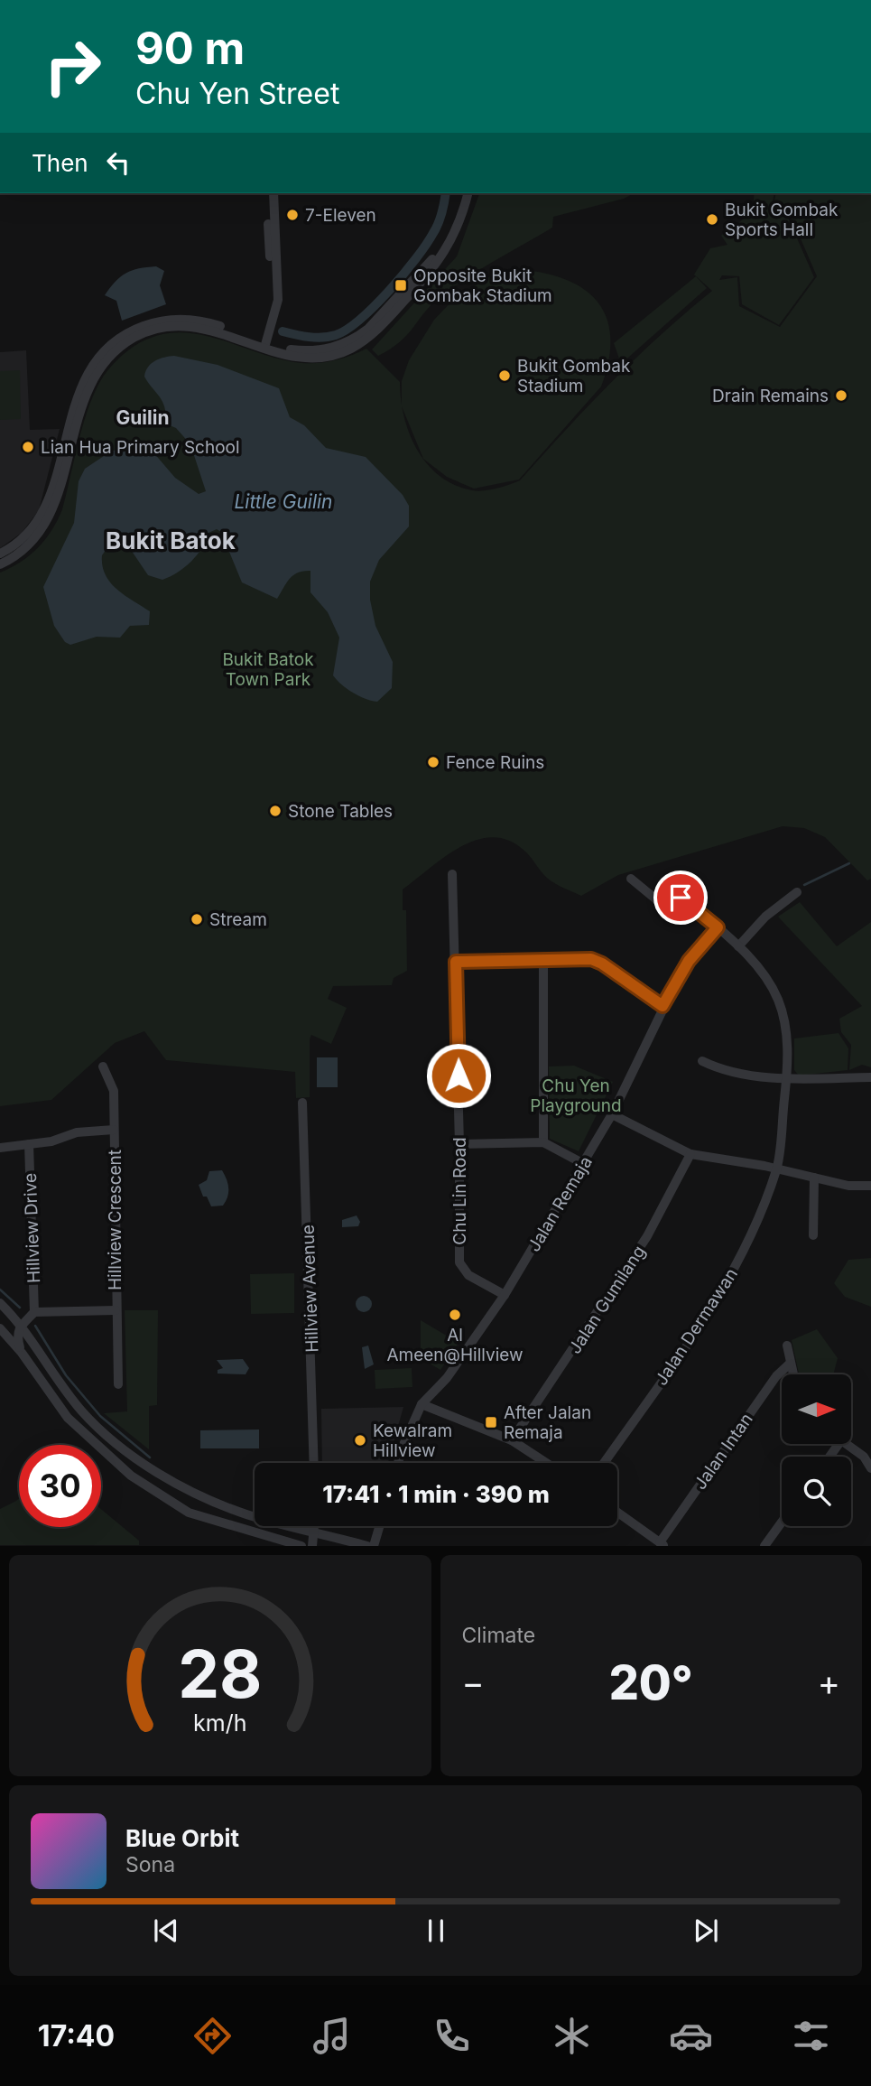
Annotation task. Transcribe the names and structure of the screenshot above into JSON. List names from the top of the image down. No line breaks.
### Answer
{"streets":{"street":["Chu Lin Road","Jalan Remaja","Hillview Crescent","Hillview Drive","Hillview Avenue","Jalan Gumilang","Jalan Dermawan","Jalan Intan"]},"crossings":[["Chu Lin Road","Jalan Remaja"],["Jalan Remaja","Jalan Dermawan"],["Hillview Crescent","Hillview Drive"]],"districts":["Guilin","Bukit Batok"],"water":["Little Guilin"],"parks":["Bukit Batok Town Park","Chu Yen Playground"],"places":{"other":["7-Eleven","Bukit Gombak Sports Hall","Bukit Gombak Stadium","Drain Remains","Lian Hua Primary School","Fence Ruins","Stone Tables","Stream","Al Ameen@Hillview","Kewalram Hillview"],"transit":["Opposite Bukit Gombak Stadium","After Jalan Remaja"]},"north":"right","page":{"turn":["90 m","Chu Yen Street"],"then":"Then","limit":"30","trip":"17:41 · 1 min · 390 m","tile":"Climate","heat":["−","20°","+"],"song":["Blue Orbit","Sona"],"tabs":"17:40","gauge":["28","km/h"]}}
